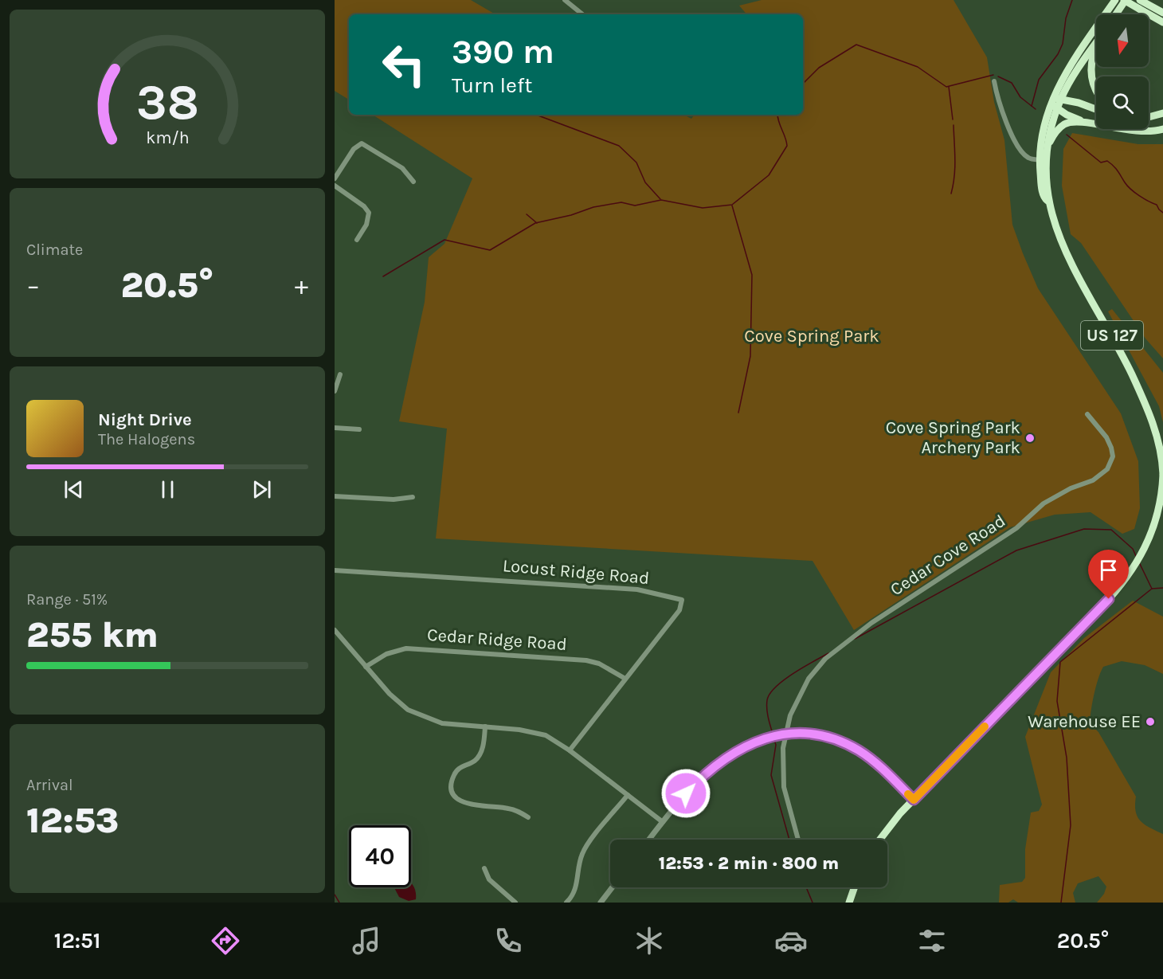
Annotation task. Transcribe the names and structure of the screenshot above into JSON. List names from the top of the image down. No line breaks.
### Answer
{"streets":{"highway":["US 127"],"street":["Cedar Cove Road","Locust Ridge Road","Cedar Ridge Road"]},"crossings":[["Locust Ridge Road","Cedar Ridge Road"]],"parks":["Cove Spring Park"],"places":["Cove Spring Park Archery Park","Warehouse EE"],"north":"bottom","page":{"turn":["390 m","Turn left"],"tile":["Climate",["Range · 51%","255 km"],["Arrival","12:53"]],"heat":["−","20.5°","+"],"song":["Night Drive","The Halogens"],"limit":"40","trip":"12:53 · 2 min · 800 m","tabs":["12:51","20.5°"],"gauge":["38","km/h"]}}
